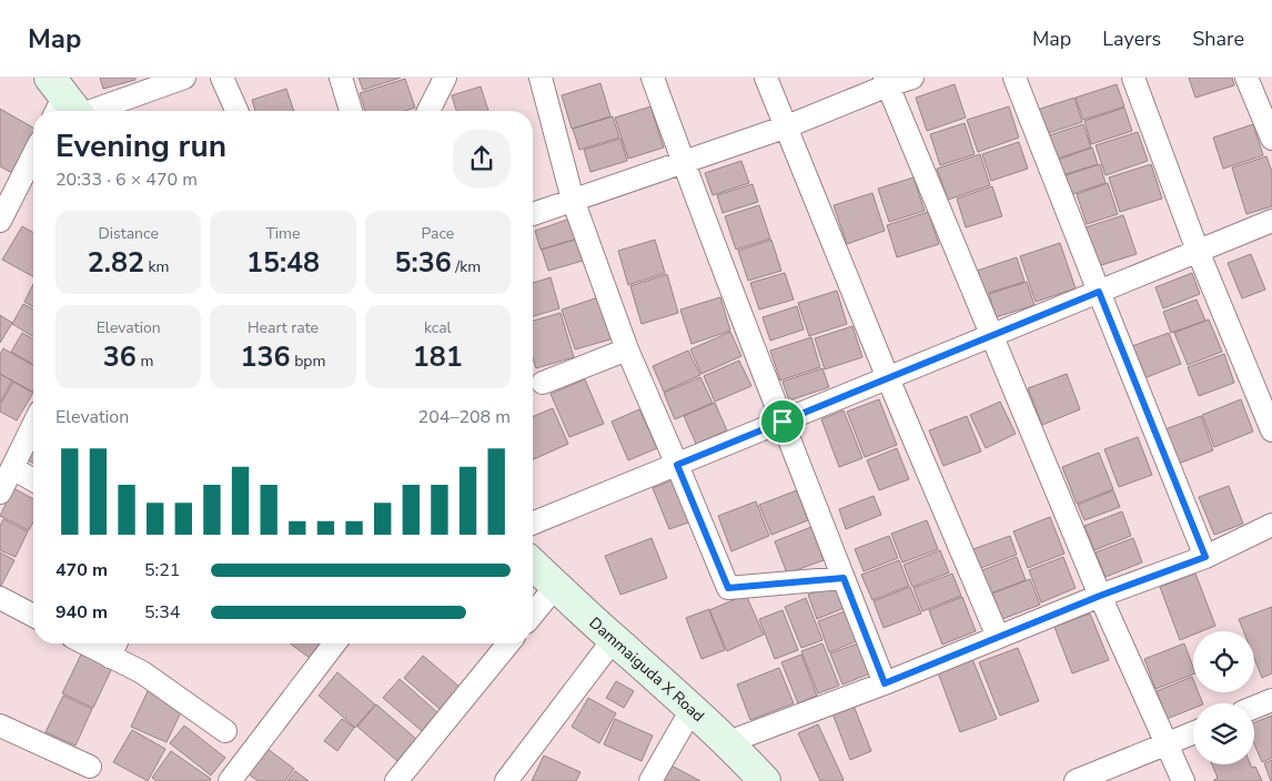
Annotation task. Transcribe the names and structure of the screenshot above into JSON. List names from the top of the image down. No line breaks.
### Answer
{"streets":{"street":["Dammaiguda X Road"]},"page":{"header":"Map","nav":["Map","Layers","Share"],"heading":["Evening run","20:33 · 6 × 470 m"],"stats":[["Distance","2.82 km"],["Time","15:48"],["Pace","5:36 /km"],["Elevation","36 m"],["Heart rate","136 bpm"],["kcal","181"]],"chart":["Elevation","204–208 m"],"list":[{"name":"470 m","note":"5:21"},{"name":"940 m","note":"5:34"}]}}
